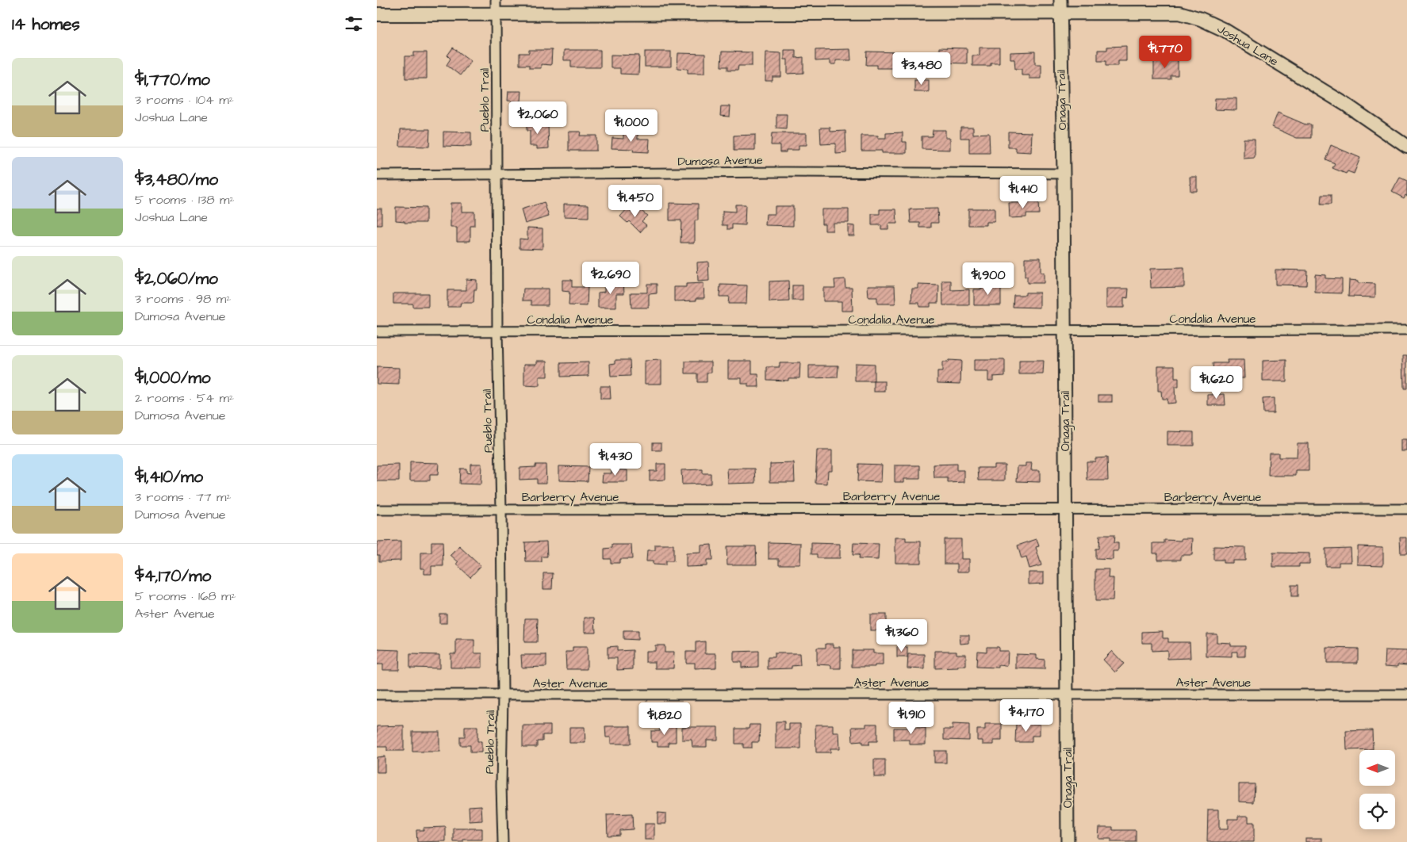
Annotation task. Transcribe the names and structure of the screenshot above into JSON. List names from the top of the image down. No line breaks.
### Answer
{"streets":{"main road":["Joshua Lane"],"street":["Pueblo Trail","Onaga Trail","Dumosa Avenue","Condalia Avenue","Barberry Avenue","Aster Avenue"]},"crossings":[["Joshua Lane","Pueblo Trail"],["Joshua Lane","Onaga Trail"],["Pueblo Trail","Dumosa Avenue"],["Pueblo Trail","Condalia Avenue"],["Pueblo Trail","Barberry Avenue"],["Pueblo Trail","Aster Avenue"],["Onaga Trail","Dumosa Avenue"],["Onaga Trail","Condalia Avenue"],["Onaga Trail","Barberry Avenue"],["Onaga Trail","Aster Avenue"]],"north":"left","page":{"heading":"14 homes","price":["$1,770","$3,480","$2,060","$1,000","$1,410","$1,450","$2,690","$1,900","$1,620","$1,430","$1,360","$4,170","$1,910","$1,820"],"list":[{"name":"$1,770/mo","note":"3 rooms · 104 m² · Joshua Lane"},{"name":"$3,480/mo","note":"5 rooms · 138 m² · Joshua Lane"},{"name":"$2,060/mo","note":"3 rooms · 98 m² · Dumosa Avenue"},{"name":"$1,000/mo","note":"2 rooms · 54 m² · Dumosa Avenue"},{"name":"$1,410/mo","note":"3 rooms · 77 m² · Dumosa Avenue"},{"name":"$4,170/mo","note":"5 rooms · 168 m² · Aster Avenue"}]}}
